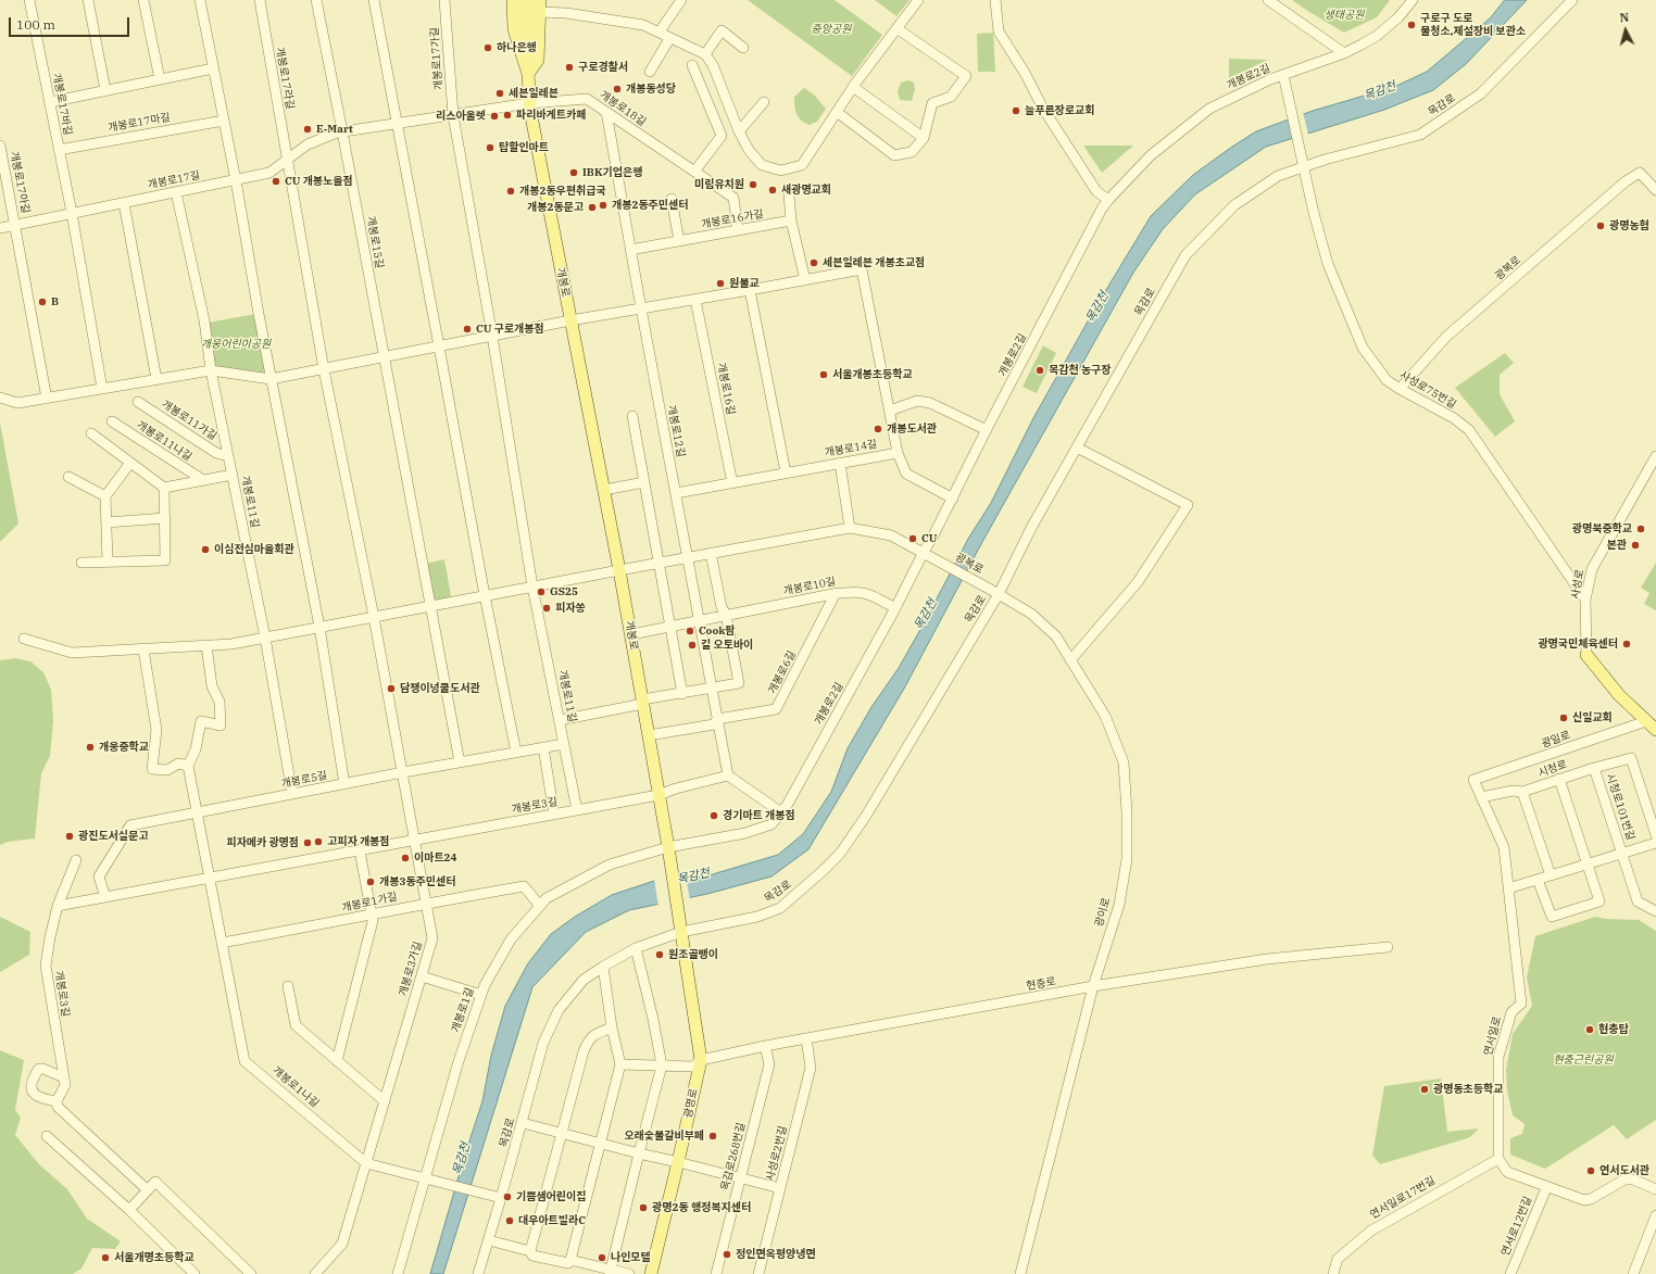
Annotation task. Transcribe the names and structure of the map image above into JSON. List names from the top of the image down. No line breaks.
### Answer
{"streets":{"main road":["개봉로","광명로"],"street":["개봉로17가길","개봉로2길","개봉로17라길","개봉로17바길","목감로","개봉로18길","개봉로17마길","개봉로17길","개봉로17아길","개봉로16가길","개봉로15길","광복로","개봉로16길","사성로75번길","개봉로11가길","개봉로12길","개봉로11나길","개봉로14길","개봉로11길","사성로","개봉로10길","개봉로6길","광일로","시청로","개봉로5길","개봉로3길","시청로101번길","개봉로1가길","광이로","개봉로3가길","현충로","개봉로1길","연서일로","개봉로1나길","사성로2번길","목감로268번길","연서일로17번길","연서로12번길"]},"crossings":[["개봉로17가길","개봉로17길"],["개봉로2길","광복로"],["개봉로2길","개봉로"],["개봉로2길","사성로75번길"],["개봉로2길","개봉로10길"],["개봉로2길","개봉로1길"],["개봉로17라길","개봉로17길"],["개봉로17바길","개봉로17마길"],["개봉로17바길","개봉로17길"],["목감로","광복로"],["목감로","개봉로"],["목감로","사성로75번길"],["목감로","광이로"],["목감로","개봉로1나길"],["목감로","광명로"],["개봉로18길","개봉로17길"],["개봉로18길","개봉로16가길"],["개봉로18길","개봉로"],["개봉로17길","개봉로17아길"],["개봉로17길","개봉로15길"],["개봉로17길","개봉로"],["광복로","사성로75번길"],["광복로","광이로"],["개봉로","개봉로10길"],["개봉로","개봉로6길"],["개봉로","개봉로3길"],["개봉로","개봉로1길"],["개봉로","광명로"],["개봉로16길","개봉로14길"],["사성로75번길","사성로"],["개봉로11가길","개봉로11길"],["개봉로12길","개봉로14길"],["개봉로11길","개봉로5길"],["개봉로11길","개봉로3길"],["개봉로10길","개봉로6길"],["광일로","연서일로"],["시청로","시청로101번길"],["시청로","연서일로"],["개봉로5길","개봉로3길"],["개봉로3길","개봉로3가길"],["개봉로3길","개봉로1나길"],["시청로101번길","연서일로"],["개봉로1가길","개봉로3가길"],["개봉로1가길","개봉로1길"],["개봉로1가길","개봉로1나길"],["광이로","현충로"],["개봉로3가길","개봉로1나길"],["현충로","광명로"],["현충로","사성로2번길"],["현충로","목감로268번길"],["개봉로1길","개봉로1나길"],["연서일로","연서일로17번길"]],"water":["목감천"],"parks":["생태공원","중앙공원","개웅어린이공원","현충근린공원"],"places":["구로구 도로 물청소,제설장비 보관소","하나은행","구로경찰서","개봉동성당","세븐일레븐","늘푸른장로교회","파리바게트카페","리스아울렛","E-Mart","탑할인마트","IBK기업은행","CU 개봉노을점","미림유치원","새광명교회","개봉2동우편취급국","개봉2동주민센터","개봉2동문고","광명농협","세븐일레븐 개봉초교점","원불교","B","CU 구로개봉점","목감천 농구장","서울개봉초등학교","개봉도서관","광명북중학교","CU","본관","이심전심마을회관","GS25","피자쏭","Cook팜","광명국민체육센터","길 오토바이","담쟁이넝쿨도서관","신일교회","개웅중학교","경기마트 개봉점","광진도서실문고","고피자 개봉점","피자메카 광명점","이마트24","개봉3동주민센터","원조골뱅이","현충탑","광명동초등학교","오래숯불갈비부페","연서도서관","기쁨샘어린이집","광명2동 행정복지센터","대우아트빌라C","정인면옥평양냉면","서울개명초등학교","나인모텔"],"scale_bar":"100 m","north":"top"}
